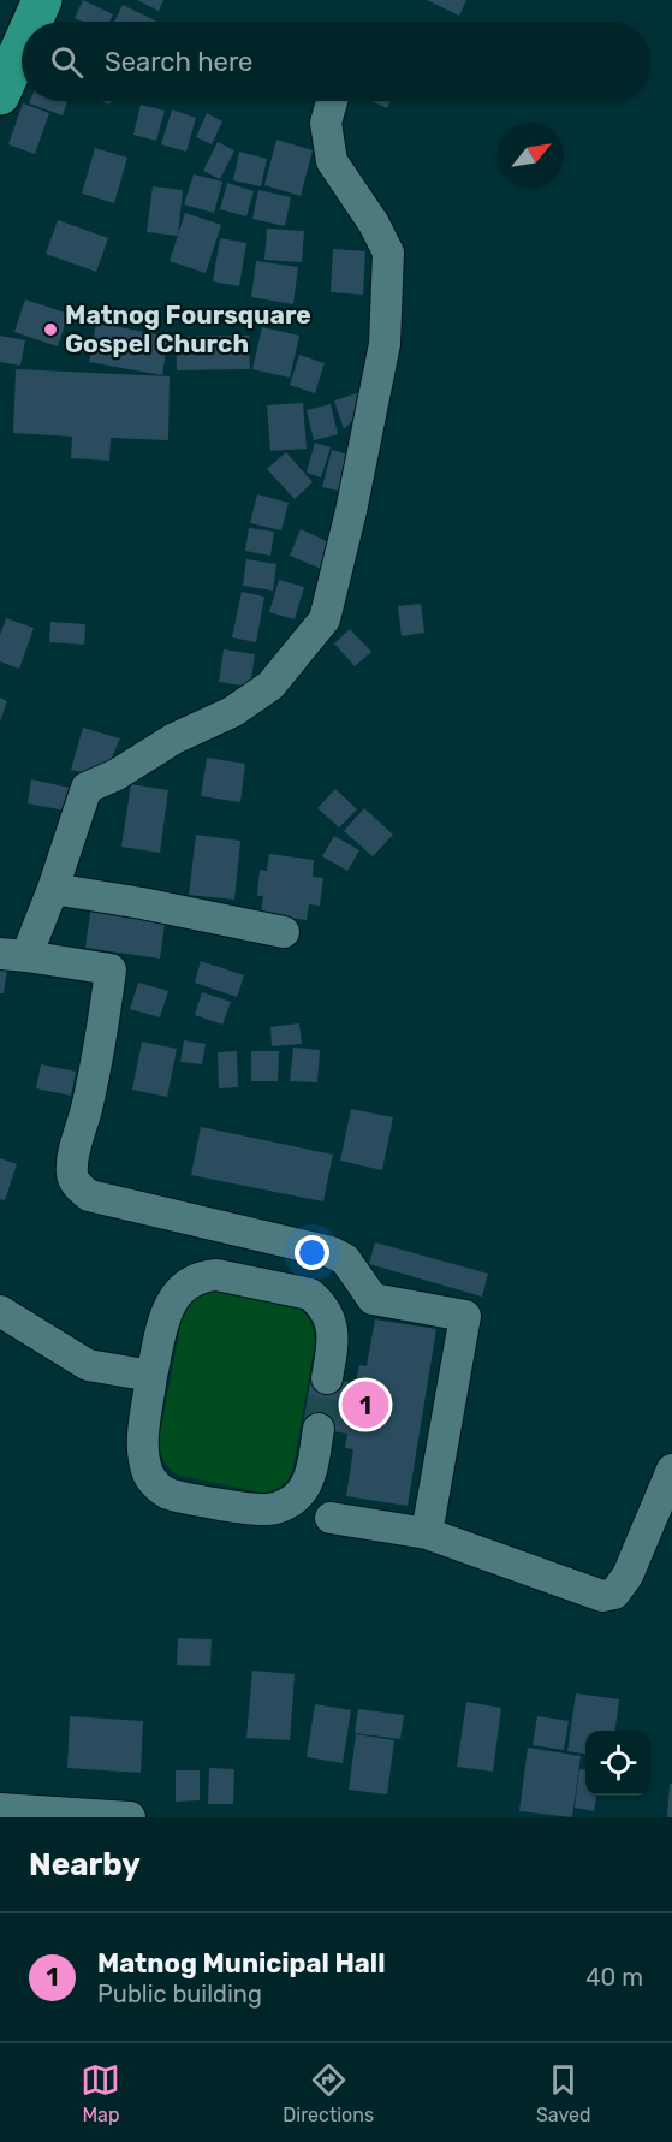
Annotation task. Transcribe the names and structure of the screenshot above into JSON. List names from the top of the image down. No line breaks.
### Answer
{"places":["Matnog Foursquare Gospel Church"],"north":"top right","page":{"search":"Search here","pins":"1","heading":"Nearby","list":[{"mark":"1","name":"Matnog Municipal Hall","note":"Public building","value":"40 m"}],"nav":["Map","Directions","Saved"]}}
